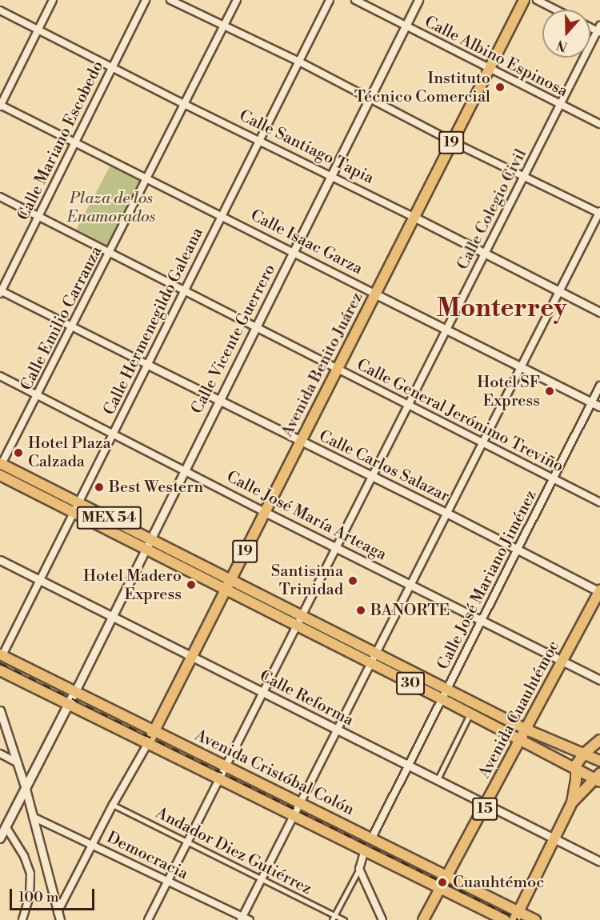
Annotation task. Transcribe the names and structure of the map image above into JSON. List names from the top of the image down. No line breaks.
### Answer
{"streets":{"main road":["19","Avenida Benito Juárez","MEX 54","30","Avenida Cuauhtémoc","Avenida Cristóbal Colón","15"],"street":["Calle Albino Espinosa","Calle Mariano Escobedo","Calle Santiago Tapia","Calle Colegio Civil","Calle Isaac Garza","Calle Emilio Carranza","Calle Hermenegildo Galeana","Calle Vicente Guerrero","Calle General Jerónimo Treviño","Calle Carlos Salazar","Calle José María Arteaga","Calle José Mariano Jiménez","Calle Reforma","Andador Diez Gutiérrez","Democracia"]},"crossings":[["Calle Albino Espinosa","Calle Colegio Civil"],["Calle Albino Espinosa","Calle Vicente Guerrero"],["Calle Albino Espinosa","Avenida Benito Juárez"],["Calle Mariano Escobedo","Calle Santiago Tapia"],["Calle Mariano Escobedo","Calle Isaac Garza"],["Calle Mariano Escobedo","Calle General Jerónimo Treviño"],["Calle Mariano Escobedo","Calle Carlos Salazar"],["19","Avenida Benito Juárez"],["19","Avenida Cristóbal Colón"],["19","Andador Diez Gutiérrez"],["19","Democracia"],["Calle Santiago Tapia","Calle Colegio Civil"],["Calle Santiago Tapia","Calle Emilio Carranza"],["Calle Santiago Tapia","Calle Hermenegildo Galeana"],["Calle Santiago Tapia","Calle Vicente Guerrero"],["Calle Santiago Tapia","Avenida Benito Juárez"],["Calle Colegio Civil","Calle Isaac Garza"],["Calle Colegio Civil","Calle General Jerónimo Treviño"],["Calle Colegio Civil","Calle Carlos Salazar"],["Calle Colegio Civil","Calle José María Arteaga"],["Calle Colegio Civil","30"],["Calle Colegio Civil","Calle Reforma"],["Calle Colegio Civil","Avenida Cristóbal Colón"],["Calle Colegio Civil","Andador Diez Gutiérrez"],["Calle Colegio Civil","Democracia"],["Calle Isaac Garza","Calle Emilio Carranza"],["Calle Isaac Garza","Calle Hermenegildo Galeana"],["Calle Isaac Garza","Calle Vicente Guerrero"],["Calle Isaac Garza","Avenida Benito Juárez"],["Calle Isaac Garza","Calle José Mariano Jiménez"],["Calle Emilio Carranza","Calle General Jerónimo Treviño"],["Calle Emilio Carranza","Calle Carlos Salazar"],["Calle Emilio Carranza","Calle José María Arteaga"],["Calle Emilio Carranza","MEX 54"],["Calle Hermenegildo Galeana","Calle General Jerónimo Treviño"],["Calle Hermenegildo Galeana","Calle Carlos Salazar"],["Calle Hermenegildo Galeana","Calle José María Arteaga"],["Calle Hermenegildo Galeana","MEX 54"],["Calle Hermenegildo Galeana","Calle Reforma"],["Calle Hermenegildo Galeana","Avenida Cristóbal Colón"],["Calle Vicente Guerrero","Calle General Jerónimo Treviño"],["Calle Vicente Guerrero","Calle Carlos Salazar"],["Calle Vicente Guerrero","Calle José María Arteaga"],["Calle Vicente Guerrero","MEX 54"],["Calle Vicente Guerrero","Calle Reforma"],["Calle Vicente Guerrero","Avenida Cristóbal Colón"],["Avenida Benito Juárez","Calle General Jerónimo Treviño"],["Avenida Benito Juárez","Calle Carlos Salazar"],["Avenida Benito Juárez","Calle José María Arteaga"],["Avenida Benito Juárez","MEX 54"],["Avenida Benito Juárez","30"],["Avenida Benito Juárez","Calle Reforma"],["Avenida Benito Juárez","Avenida Cristóbal Colón"],["Calle General Jerónimo Treviño","Calle José Mariano Jiménez"],["Calle Carlos Salazar","Calle José Mariano Jiménez"],["Calle Carlos Salazar","Avenida Cuauhtémoc"],["Calle José María Arteaga","Calle José Mariano Jiménez"],["Calle José María Arteaga","Avenida Cuauhtémoc"],["MEX 54","30"],["Calle José Mariano Jiménez","30"],["Calle José Mariano Jiménez","Calle Reforma"],["Calle José Mariano Jiménez","Avenida Cristóbal Colón"],["30","Avenida Cuauhtémoc"],["Calle Reforma","Avenida Cuauhtémoc"],["Avenida Cuauhtémoc","Avenida Cristóbal Colón"]],"districts":["Monterrey"],"parks":["Plaza de los Enamorados"],"places":["Instituto Técnico Comercial","Hotel SF Express","Hotel Plaza Calzada","Best Western","Santisima Trinidad","Hotel Madero Express","BANORTE","Cuauhtémoc"],"scale_bar":"100 m","north":"bottom"}
